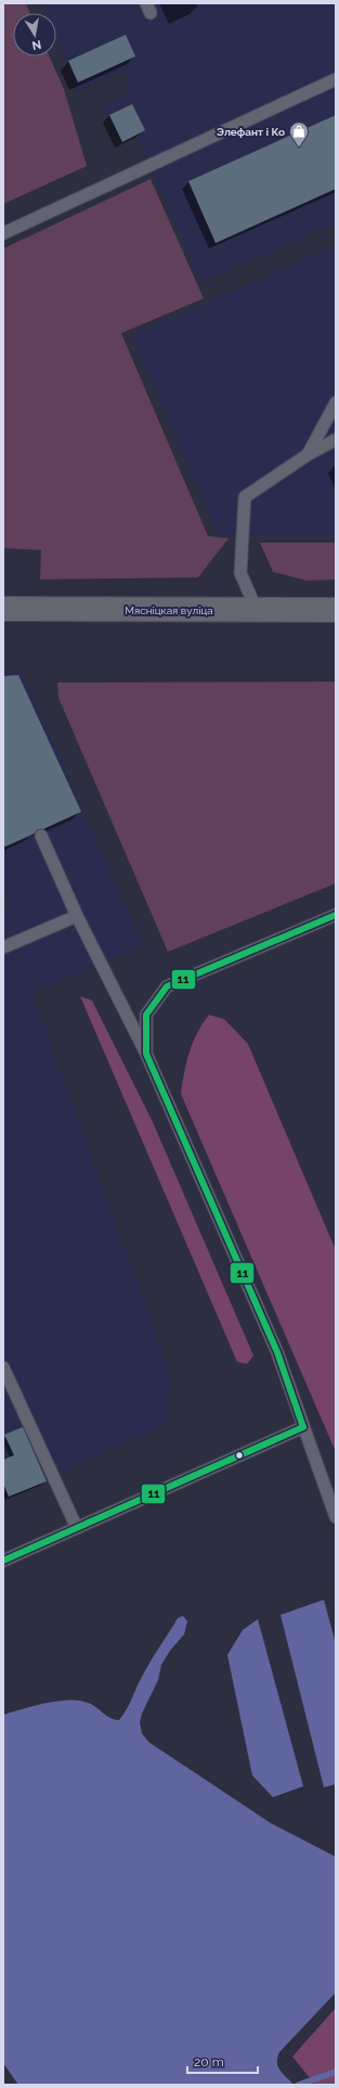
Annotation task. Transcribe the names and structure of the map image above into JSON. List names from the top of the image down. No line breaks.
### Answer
{"streets":{"main road":["Мясніцкая вуліца"]},"places":{"shop":["Элефант і Ко"]},"lines":["transit line 11"],"scale_bar":"20 m","north":"bottom"}
